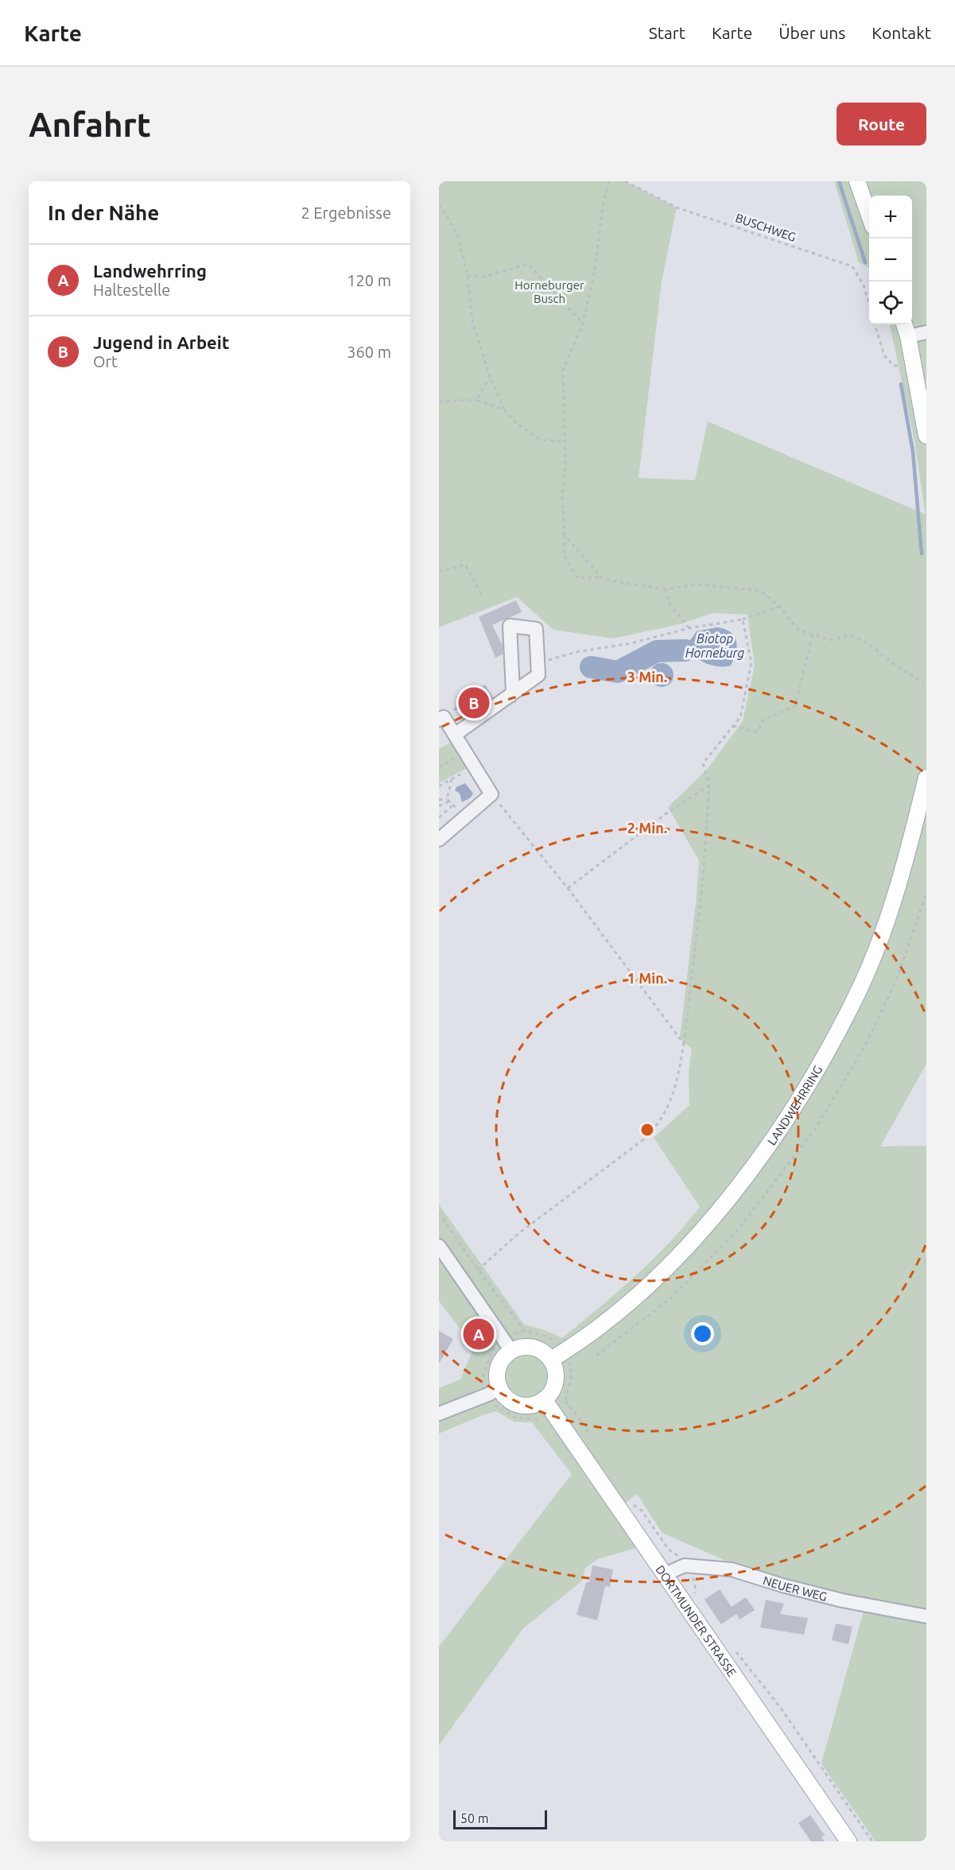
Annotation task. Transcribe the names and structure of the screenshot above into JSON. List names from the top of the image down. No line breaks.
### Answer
{"streets":{"main road":["LANDWEHRRING","DORTMUNDER STRASSE"],"street":["NEUER WEG"],"path":["BUSCHWEG"]},"crossings":[["LANDWEHRRING","DORTMUNDER STRASSE"],["NEUER WEG","DORTMUNDER STRASSE"]],"water":["Biotop Horneburg"],"parks":["Horneburger Busch"],"scale_bar":"50 m","page":{"header":"Karte","nav":["Start","Karte","Über uns","Kontakt"],"buttons":"Route","title":"Anfahrt","heading":["In der Nähe","2 Ergebnisse"],"map_buttons":["+","−"],"list":[{"mark":"A","name":"Landwehrring","note":"Haltestelle","value":"120 m"},{"mark":"B","name":"Jugend in Arbeit","note":"Ort","value":"360 m"}],"pins":["B","A"],"scale":"50 m"},"rings":["3 Min.","2 Min.","1 Min."]}
